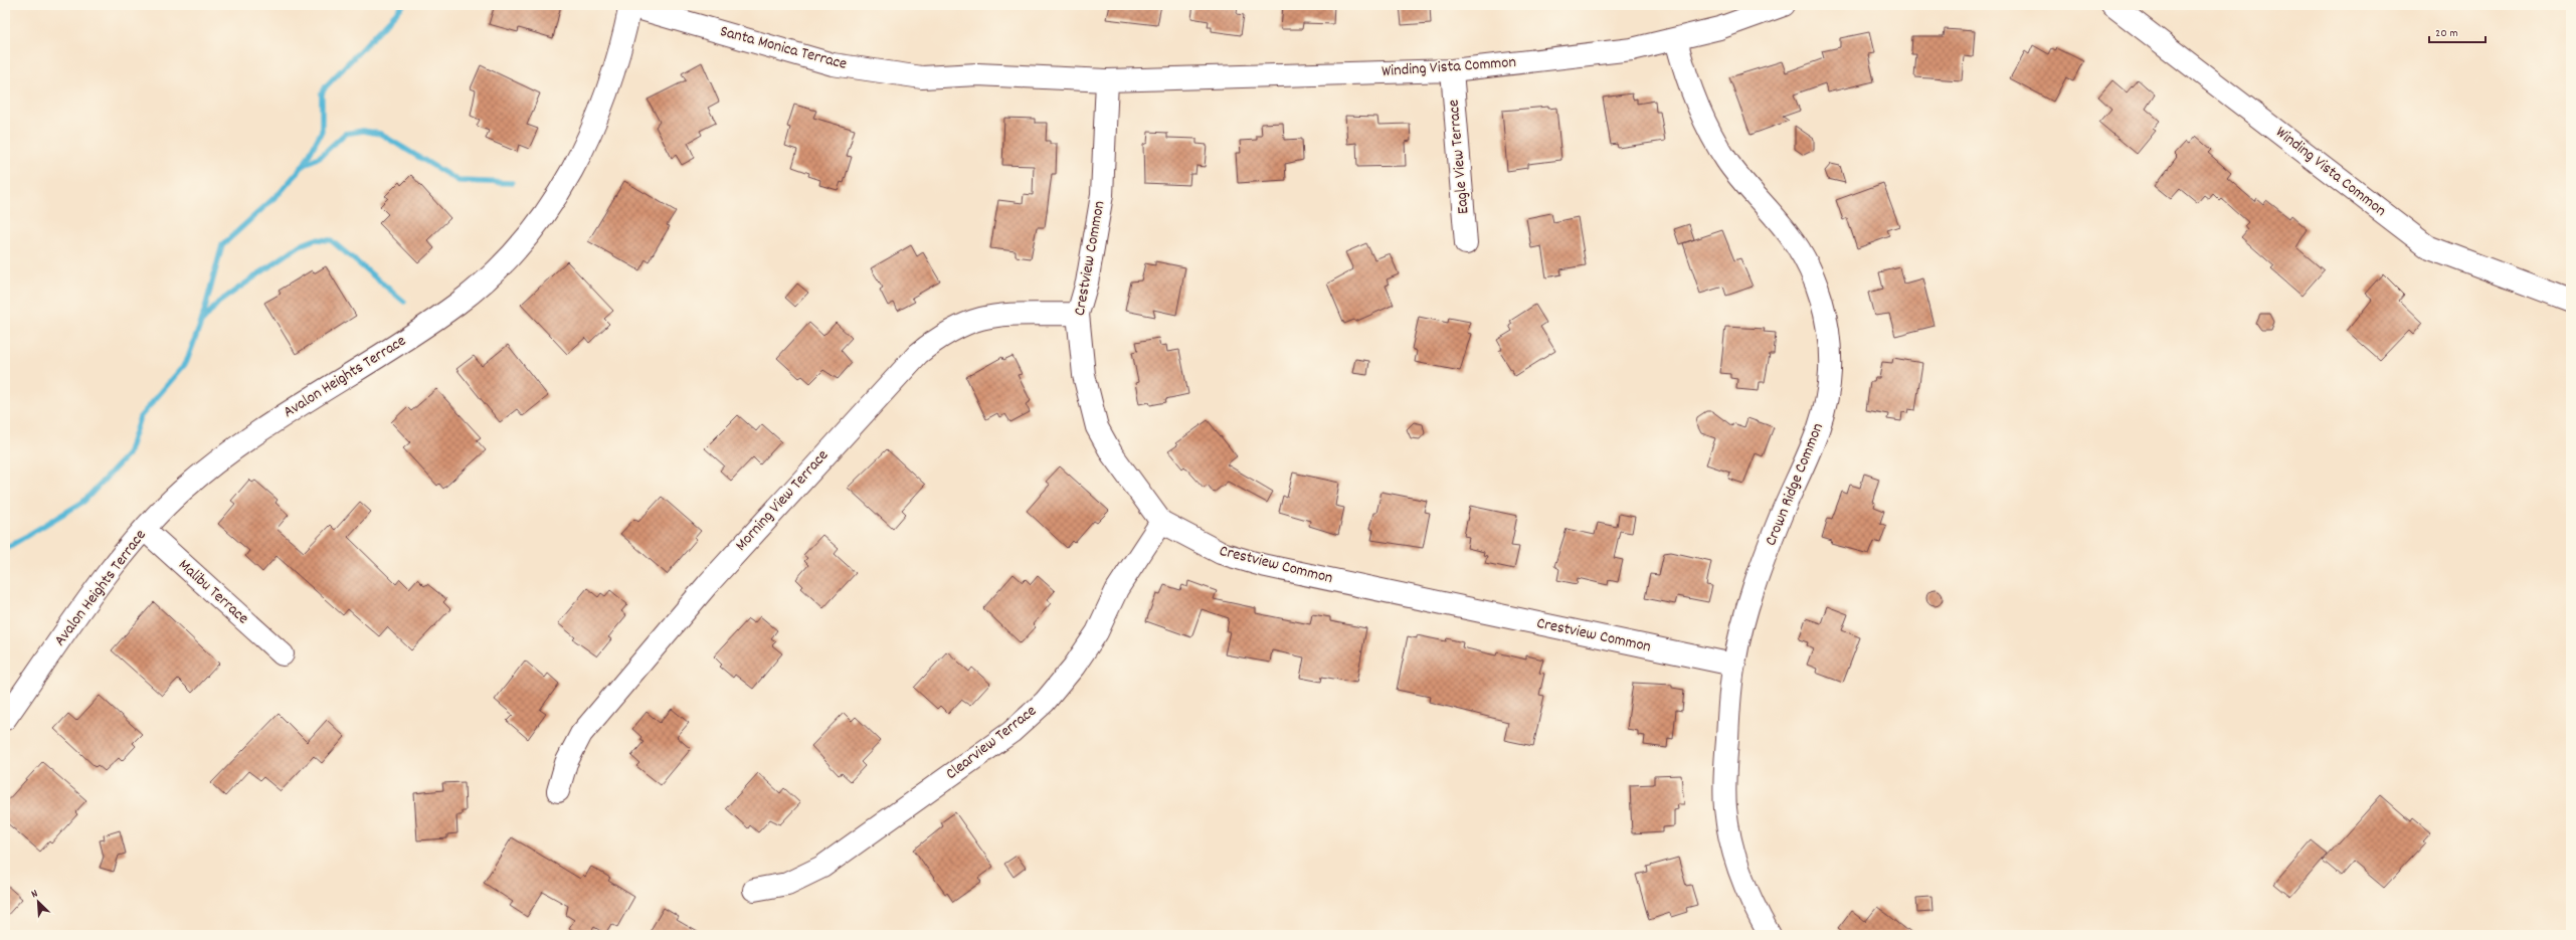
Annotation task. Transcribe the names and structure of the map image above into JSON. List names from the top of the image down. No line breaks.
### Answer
{"streets":{"street":["Santa Monica Terrace","Winding Vista Common","Eagle View Terrace","Crestview Common","Avalon Heights Terrace","Crown Ridge Common","Morning View Terrace","Malibu Terrace","Clearview Terrace"]},"crossings":[["Santa Monica Terrace","Winding Vista Common"],["Santa Monica Terrace","Crestview Common"],["Santa Monica Terrace","Avalon Heights Terrace"],["Winding Vista Common","Eagle View Terrace"],["Winding Vista Common","Crestview Common"],["Winding Vista Common","Crown Ridge Common"],["Crestview Common","Crown Ridge Common"],["Crestview Common","Morning View Terrace"],["Crestview Common","Clearview Terrace"],["Avalon Heights Terrace","Malibu Terrace"]],"scale_bar":"20 m","north":"top left"}
